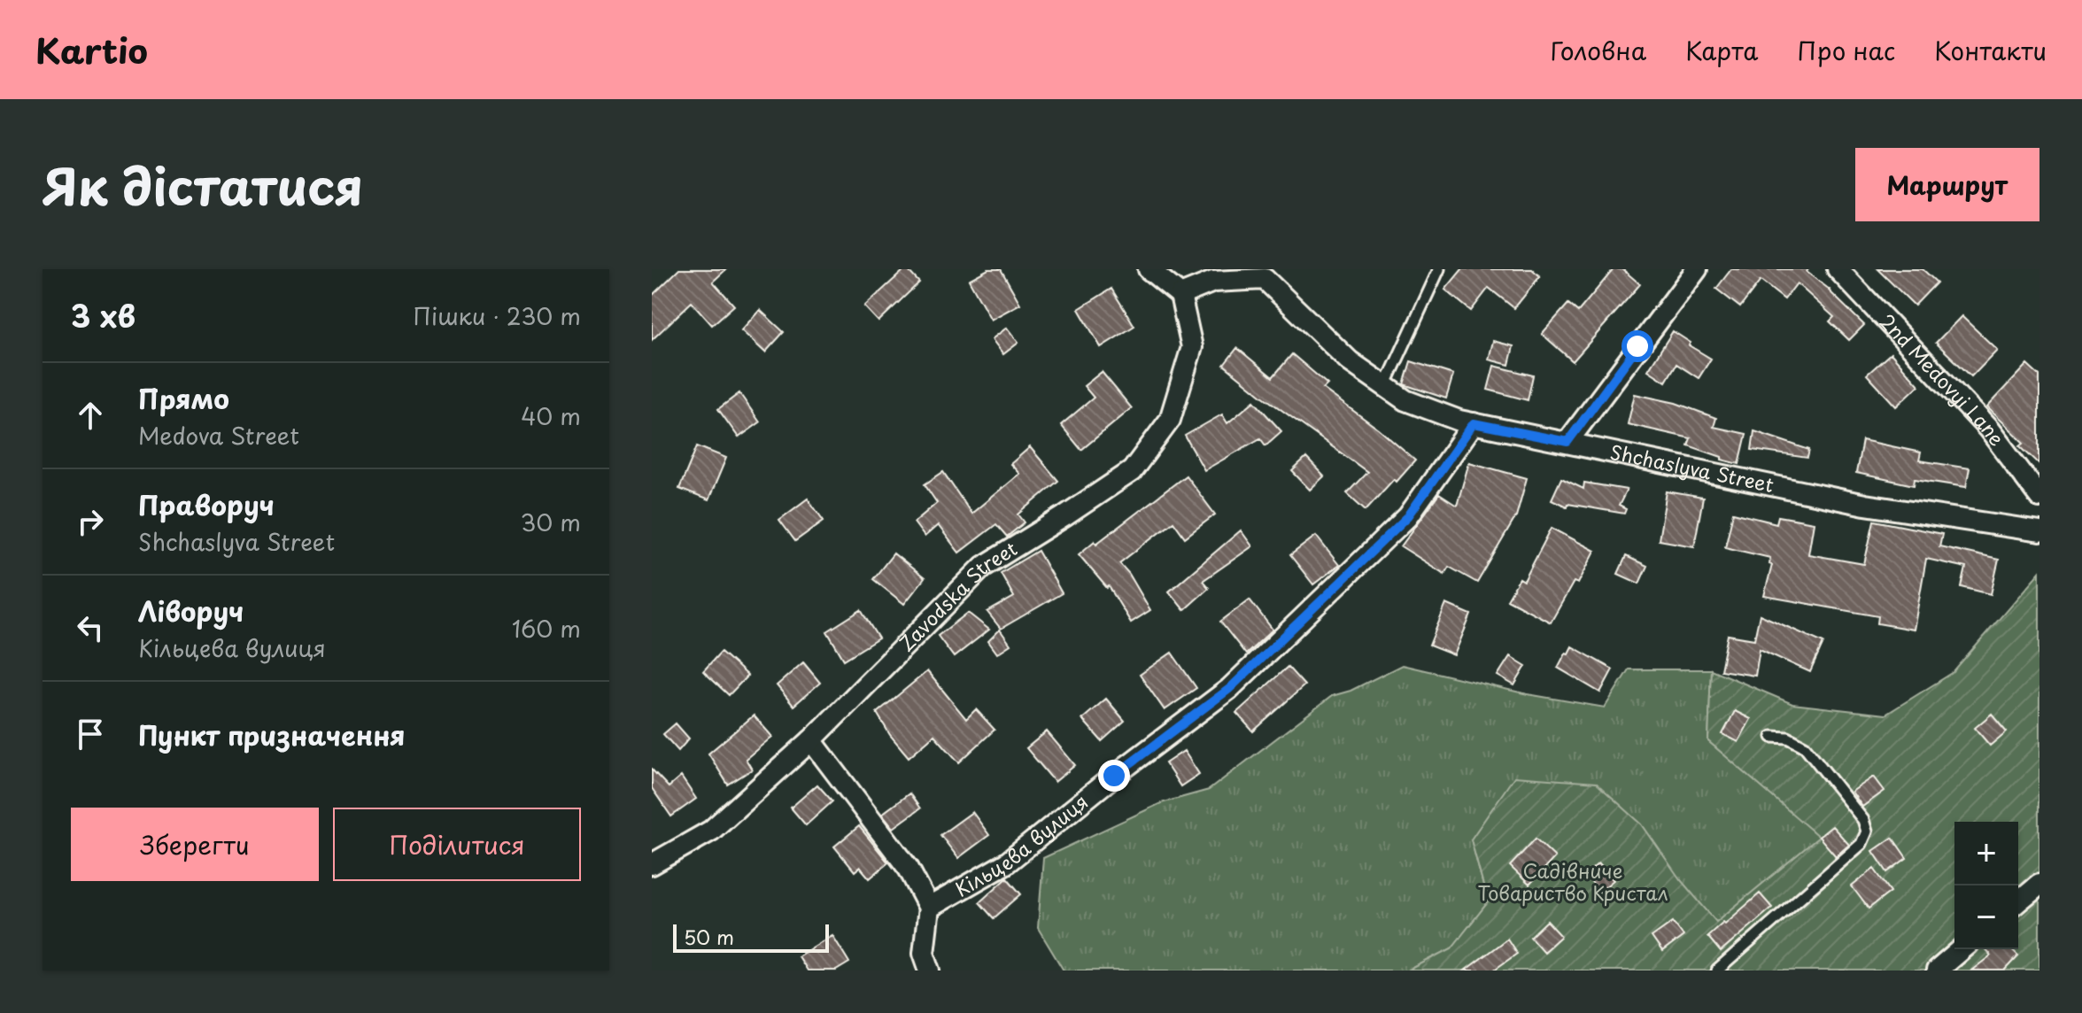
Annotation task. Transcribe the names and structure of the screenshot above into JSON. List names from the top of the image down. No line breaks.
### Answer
{"streets":{"street":["2nd Medovyi Lane","Shchaslyva Street","Zavodska Street","Кільцева вулиця"]},"crossings":[["Shchaslyva Street","Zavodska Street"],["Shchaslyva Street","Кільцева вулиця"]],"parks":["Садівниче Товариство Кристал"],"scale_bar":"50 m","page":{"header":"Kartio","nav":["Головна","Карта","Про нас","Контакти"],"title":"Як дістатися","buttons":["Маршрут",["Зберегти","Поділитися"]],"heading":["3 хв","Пішки · 230 m"],"list":[["Прямо","Medova Street","40 m"],["Праворуч","Shchaslyva Street","30 m"],["Ліворуч","Кільцева вулиця","160 m"],"Пункт призначення"],"map_buttons":["+","−"],"scale":"50 m"}}
